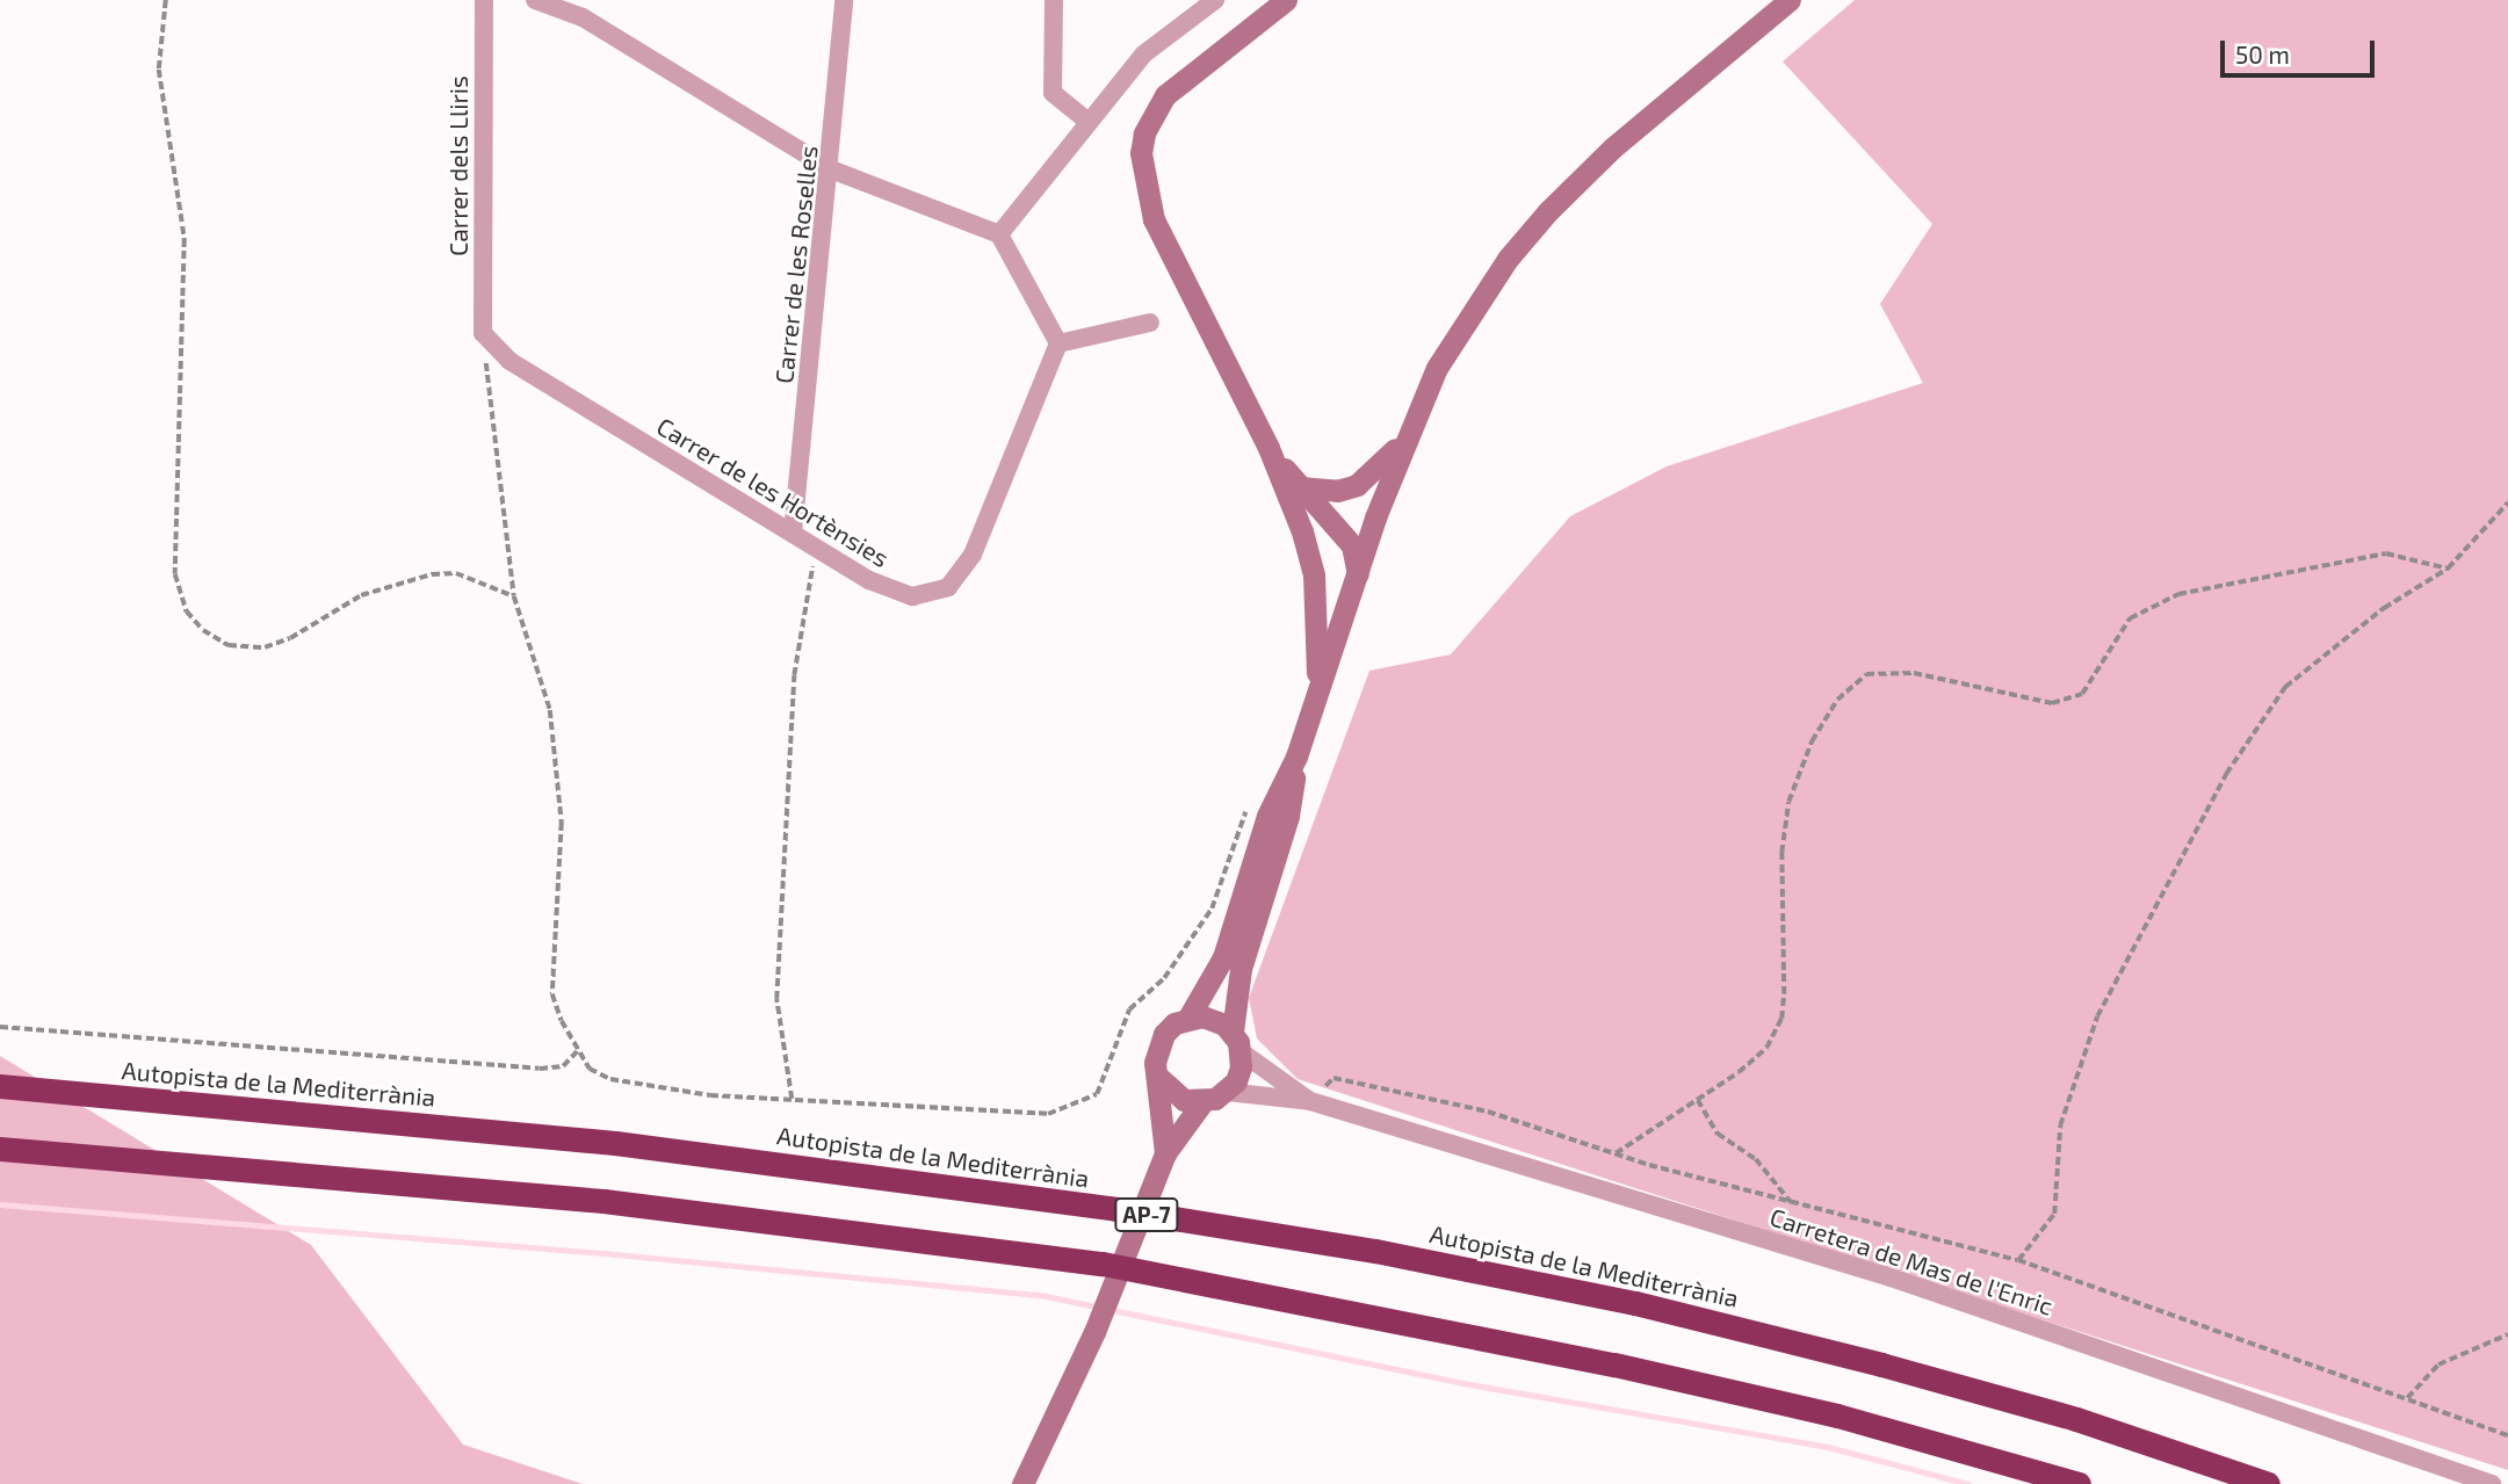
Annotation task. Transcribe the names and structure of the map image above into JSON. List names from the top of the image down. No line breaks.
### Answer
{"streets":{"highway":["Autopista de la Mediterrània","AP-7"],"street":["Carrer dels Lliris","Carrer de les Roselles","Carrer de les Hortènsies","Carretera de Mas de l'Enric"]},"crossings":[["Carrer dels Lliris","Carrer de les Hortènsies"],["Carrer de les Roselles","Carrer de les Hortènsies"]],"scale_bar":"50 m"}
